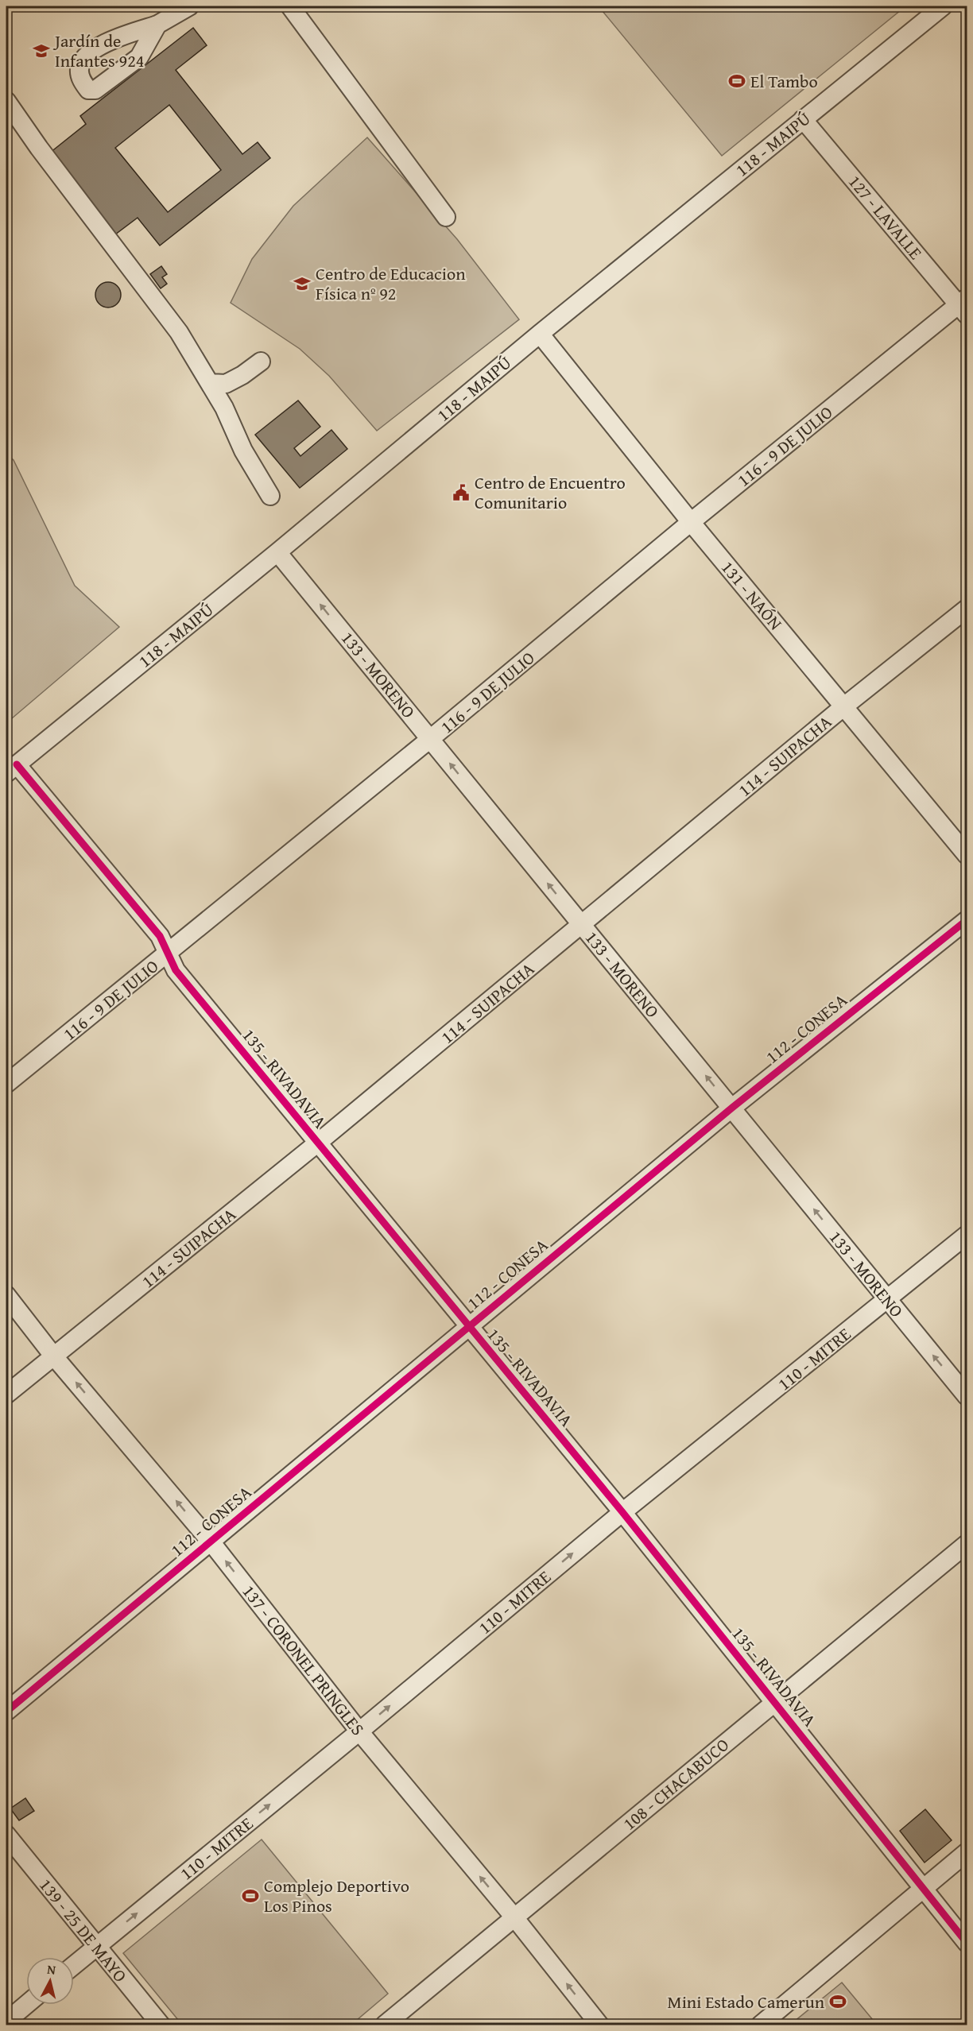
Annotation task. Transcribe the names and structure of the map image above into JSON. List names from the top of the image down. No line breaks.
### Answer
{"streets":{"street":["118 - MAIPÚ","127 - LAVALLE","116 - 9 DE JULIO","131 - NAÓN","133 - MORENO","114 - SUIPACHA","112 - CONESA","135 - RIVADAVIA","110 - MITRE","137 - CORONEL PRINGLES","108 - CHACABUCO","139 - 25 DE MAYO"]},"crossings":[["118 - MAIPÚ","127 - LAVALLE"],["118 - MAIPÚ","131 - NAÓN"],["118 - MAIPÚ","133 - MORENO"],["118 - MAIPÚ","135 - RIVADAVIA"],["127 - LAVALLE","116 - 9 DE JULIO"],["116 - 9 DE JULIO","131 - NAÓN"],["116 - 9 DE JULIO","133 - MORENO"],["116 - 9 DE JULIO","135 - RIVADAVIA"],["131 - NAÓN","114 - SUIPACHA"],["133 - MORENO","114 - SUIPACHA"],["133 - MORENO","112 - CONESA"],["133 - MORENO","110 - MITRE"],["114 - SUIPACHA","135 - RIVADAVIA"],["114 - SUIPACHA","137 - CORONEL PRINGLES"],["112 - CONESA","135 - RIVADAVIA"],["112 - CONESA","137 - CORONEL PRINGLES"],["135 - RIVADAVIA","110 - MITRE"],["135 - RIVADAVIA","108 - CHACABUCO"],["110 - MITRE","137 - CORONEL PRINGLES"],["110 - MITRE","139 - 25 DE MAYO"],["137 - CORONEL PRINGLES","108 - CHACABUCO"]],"one_way":["133 - MORENO","110 - MITRE","137 - CORONEL PRINGLES"],"places":{"school or university":["Jardín de Infantes 924","Centro de Educacion Física nº 92"],"sports":["El Tambo","Complejo Deportivo Los Pinos","Mini Estado Camerun"],"public building":["Centro de Encuentro Comunitario"]},"north":"top"}
